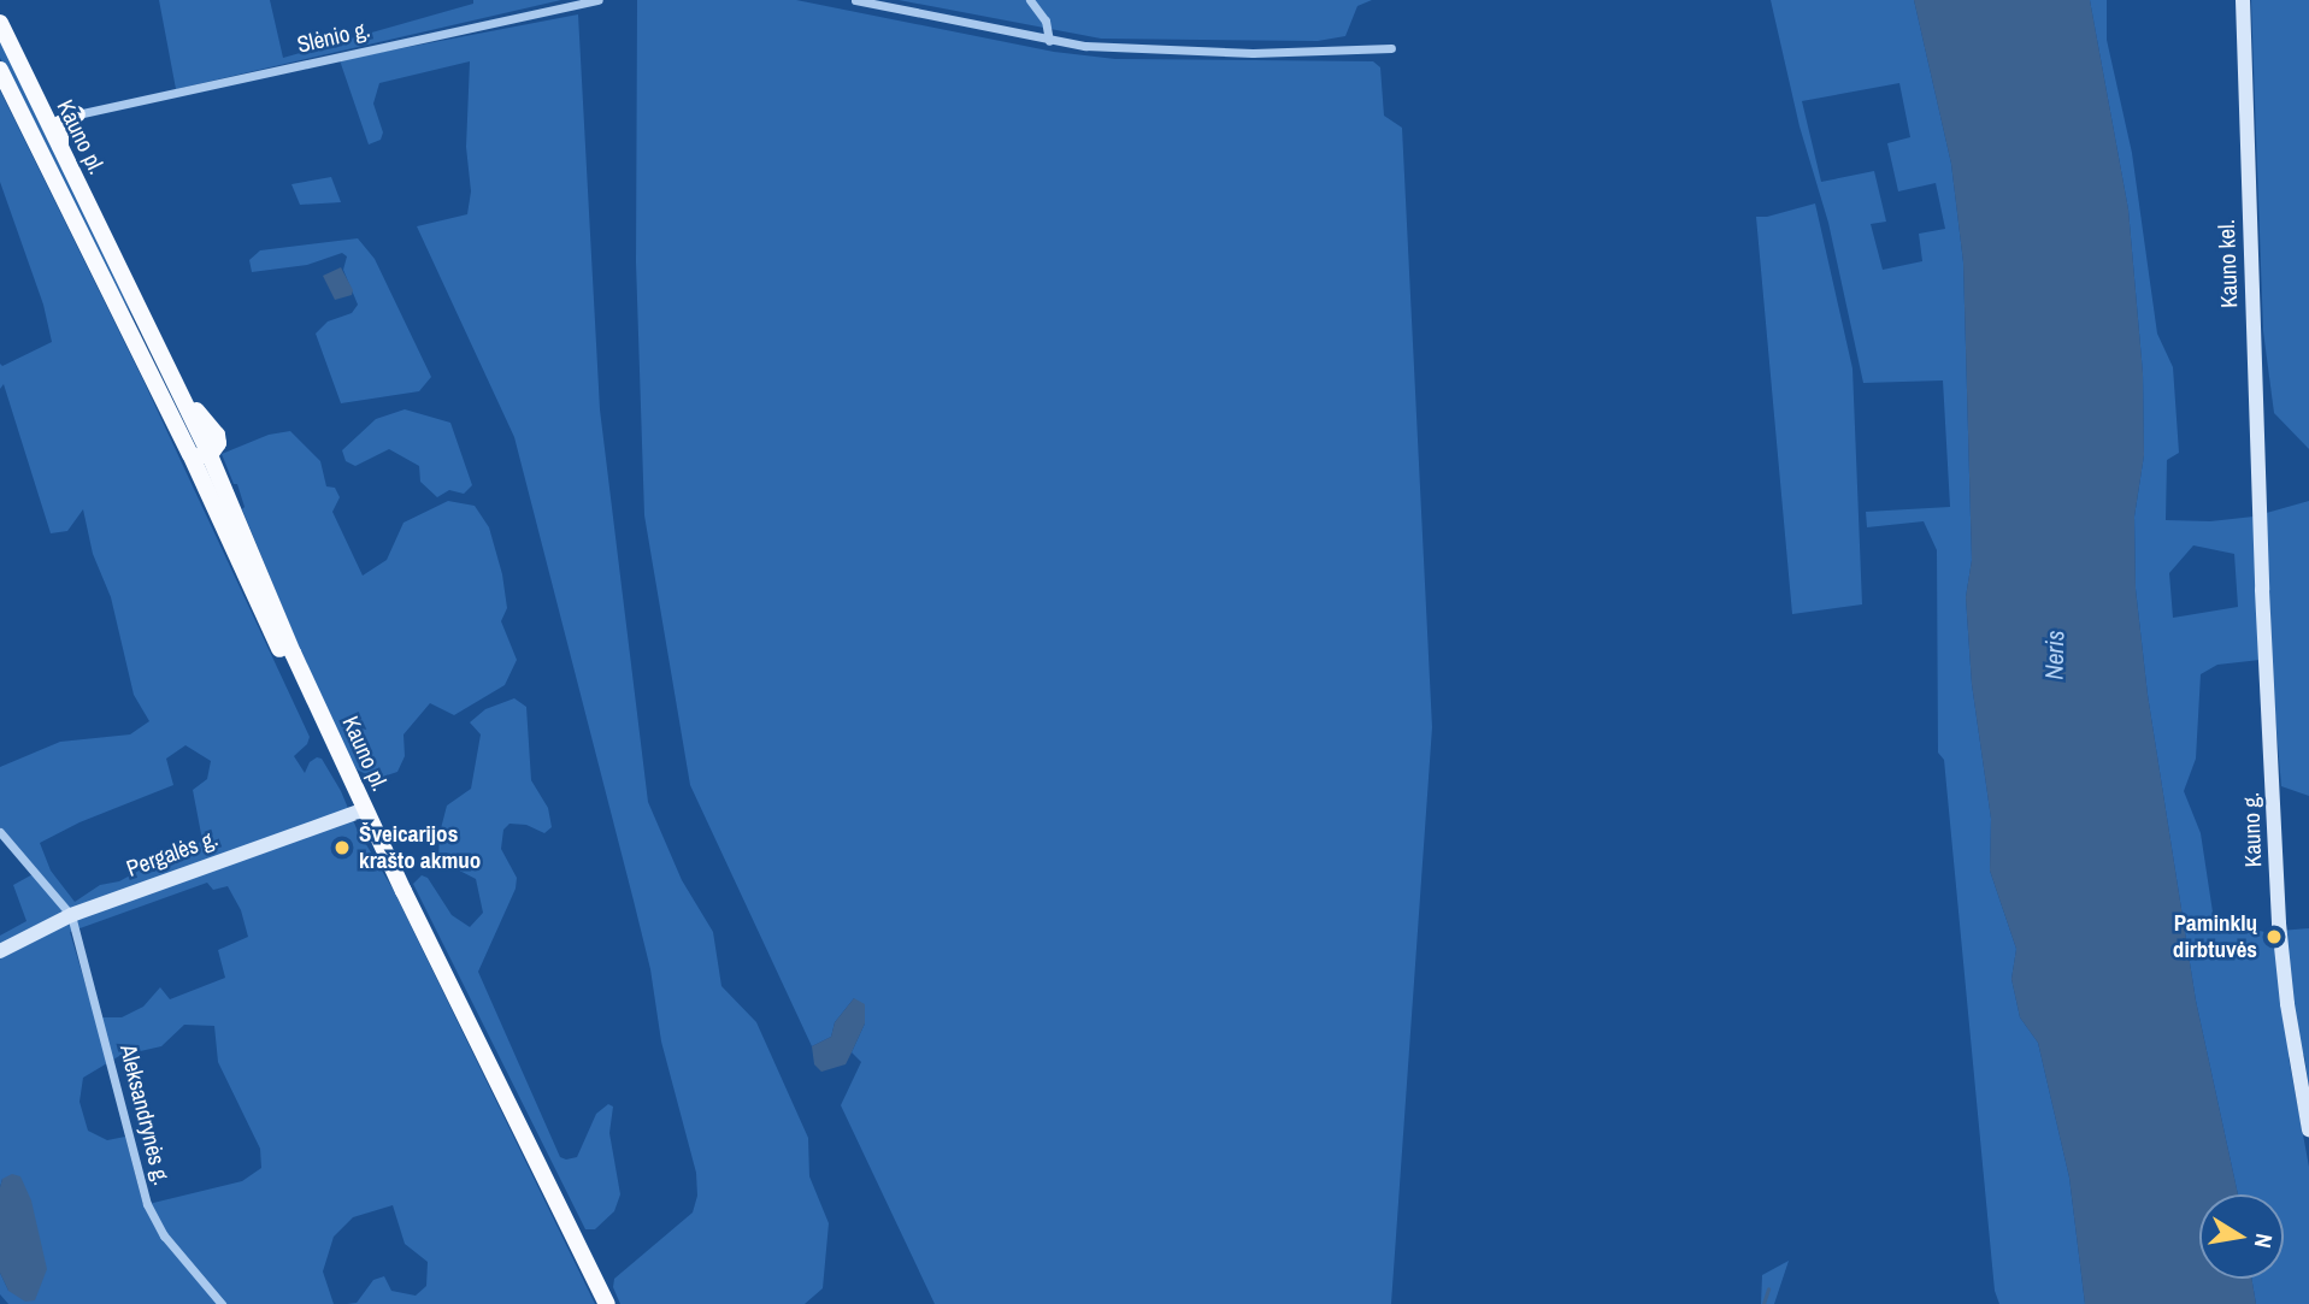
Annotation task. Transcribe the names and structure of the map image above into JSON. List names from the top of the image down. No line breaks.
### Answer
{"streets":{"highway":["Kauno pl."],"main road":["Kauno kel.","Kauno g.","Pergalės g."],"street":["Slėnio g.","Aleksandrynės g."]},"crossings":[["Kauno pl.","Pergalės g."],["Kauno kel.","Kauno g."],["Pergalės g.","Aleksandrynės g."]],"water":["Neris"],"places":["Šveicarijos krašto akmuo","Paminklų dirbtuvės"],"north":"right"}
